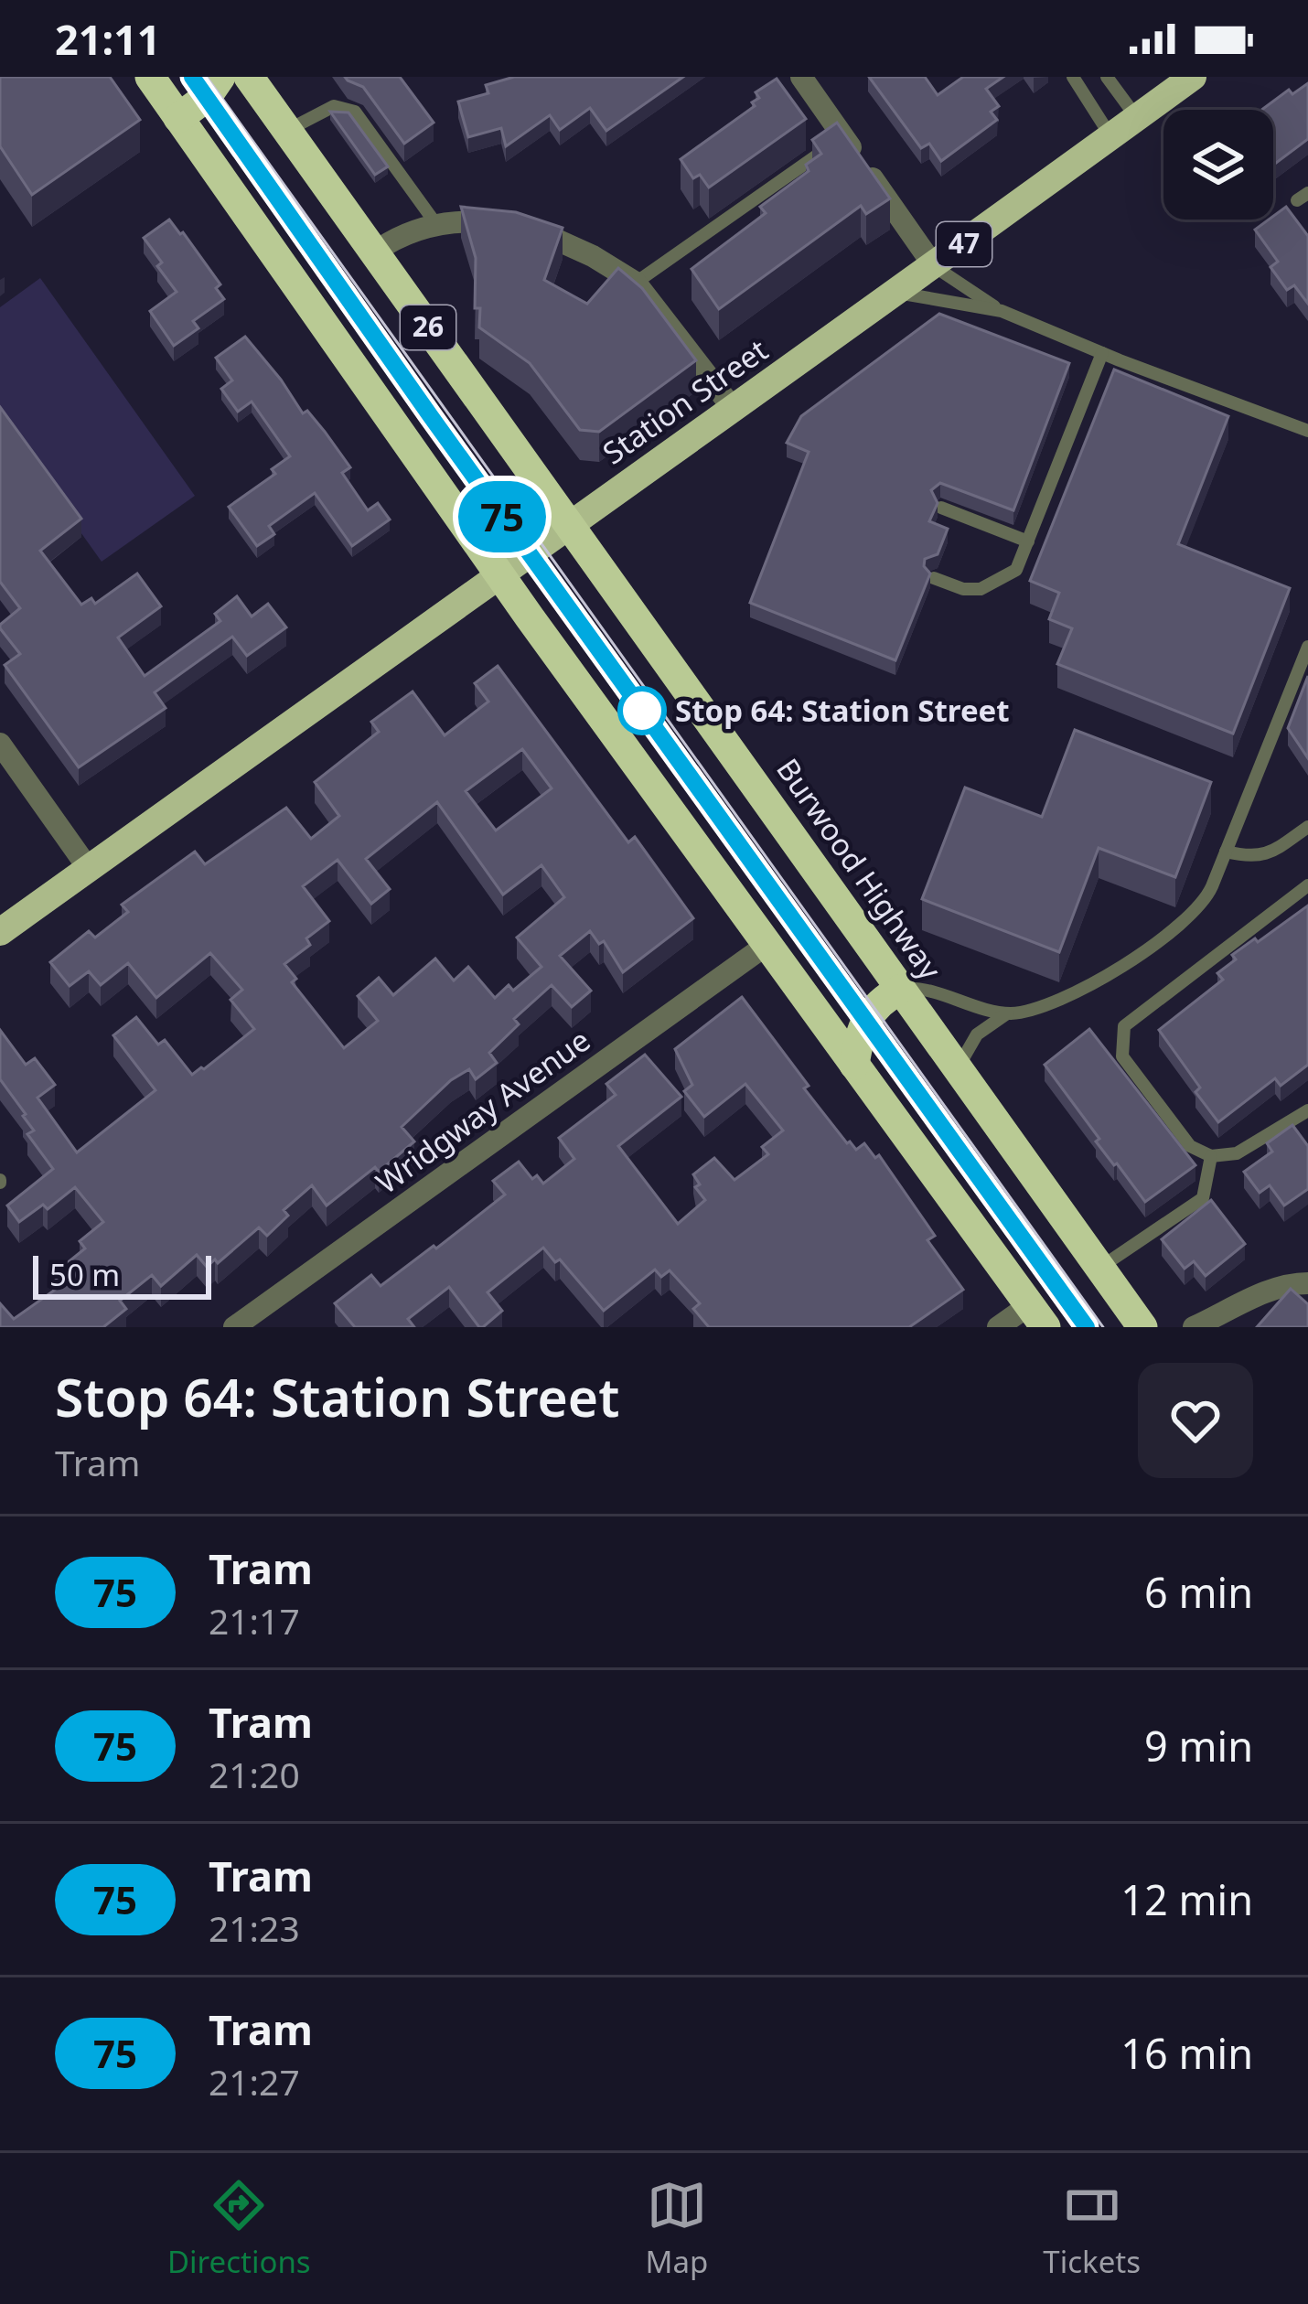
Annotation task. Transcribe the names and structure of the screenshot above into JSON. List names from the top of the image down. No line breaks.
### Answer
{"streets":{"highway":["26","Burwood Highway"],"main road":["47","Station Street"],"street":["Wridgway Avenue"]},"crossings":[["Station Street","Burwood Highway"]],"places":["Stop 64: Station Street"],"lines":["tram line 75"],"scale_bar":"50 m","page":{"status":"21:11","on_map":"75","scale":"50 m","heading":["Stop 64: Station Street","Tram"],"list":[{"mark":"75","name":"Tram","note":"21:17","value":"6 min"},{"mark":"75","name":"Tram","note":"21:20","value":"9 min"},{"mark":"75","name":"Tram","note":"21:23","value":"12 min"},{"mark":"75","name":"Tram","note":"21:27","value":"16 min"}],"tabs":["Directions","Map","Tickets"]}}
